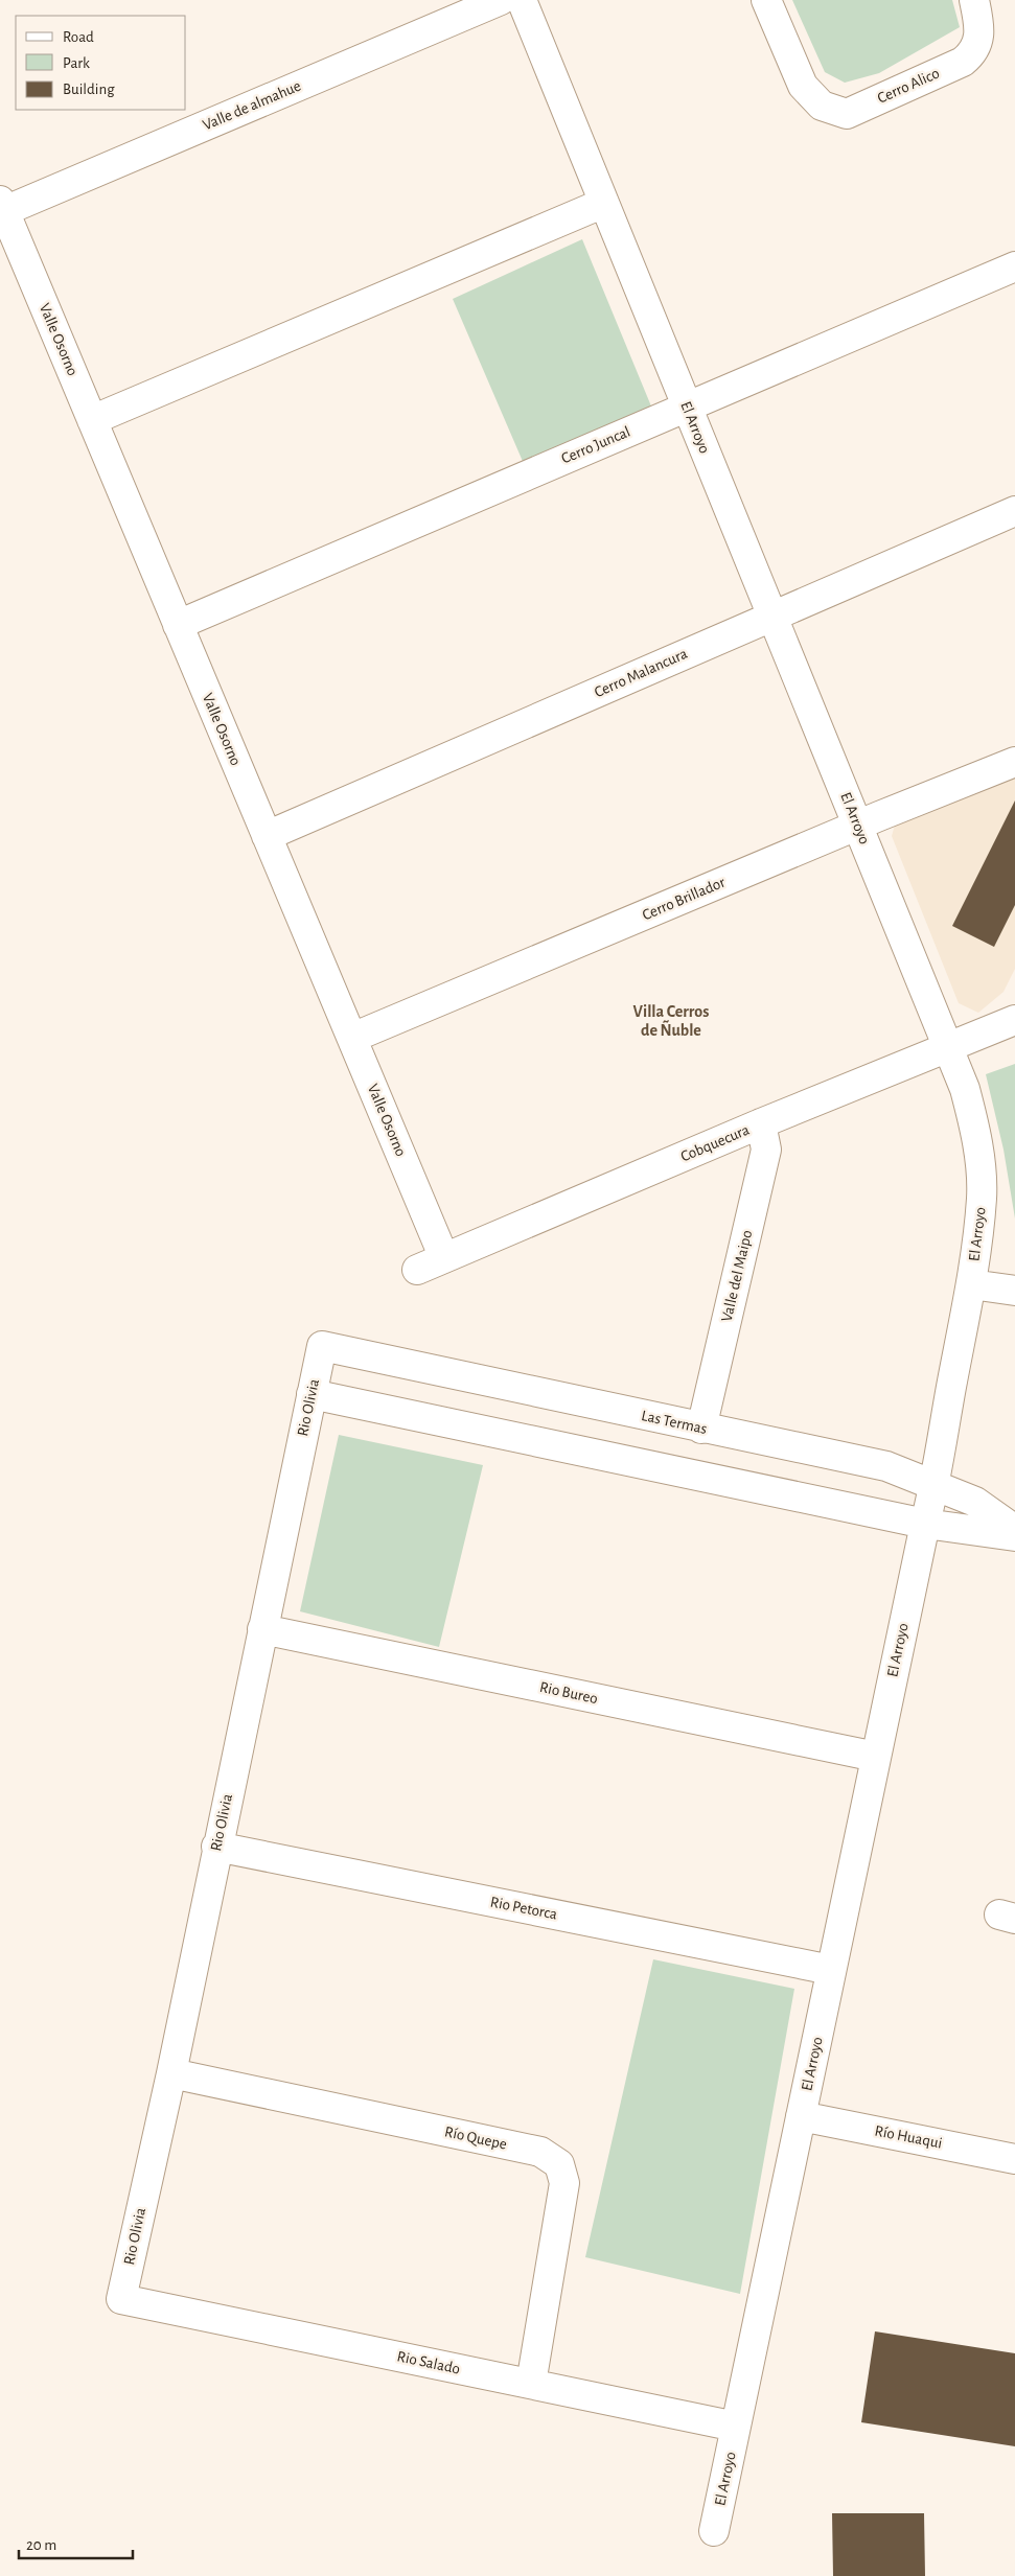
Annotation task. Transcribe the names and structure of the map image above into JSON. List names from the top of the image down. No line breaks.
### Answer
{"streets":{"street":["Cerro Alico","Valle de almahue","Valle Osorno","El Arroyo","Cerro Juncal","Cerro Malancura","Cerro Brillador","Cobquecura","Valle del Maipo","Rio Olivia","Las Termas","Rio Bureo","Rio Petorca","Río Huaqui","Río Quepe","Rio Salado"]},"crossings":[["Valle de almahue","Valle Osorno"],["Valle Osorno","Cerro Juncal"],["Valle Osorno","Cerro Malancura"],["Valle Osorno","Cerro Brillador"],["Valle Osorno","Cobquecura"],["El Arroyo","Cerro Juncal"],["El Arroyo","Cerro Malancura"],["El Arroyo","Cerro Brillador"],["El Arroyo","Cobquecura"],["El Arroyo","Las Termas"],["El Arroyo","Rio Bureo"],["El Arroyo","Rio Petorca"],["El Arroyo","Río Huaqui"],["El Arroyo","Rio Salado"],["Cobquecura","Valle del Maipo"],["Valle del Maipo","Las Termas"],["Rio Olivia","Las Termas"],["Rio Olivia","Rio Bureo"],["Rio Olivia","Rio Petorca"],["Rio Olivia","Río Quepe"],["Rio Olivia","Rio Salado"],["Río Quepe","Rio Salado"]],"districts":["Villa Cerros de Ñuble"],"legend":["Road","Park","Building"],"scale_bar":"20 m"}
